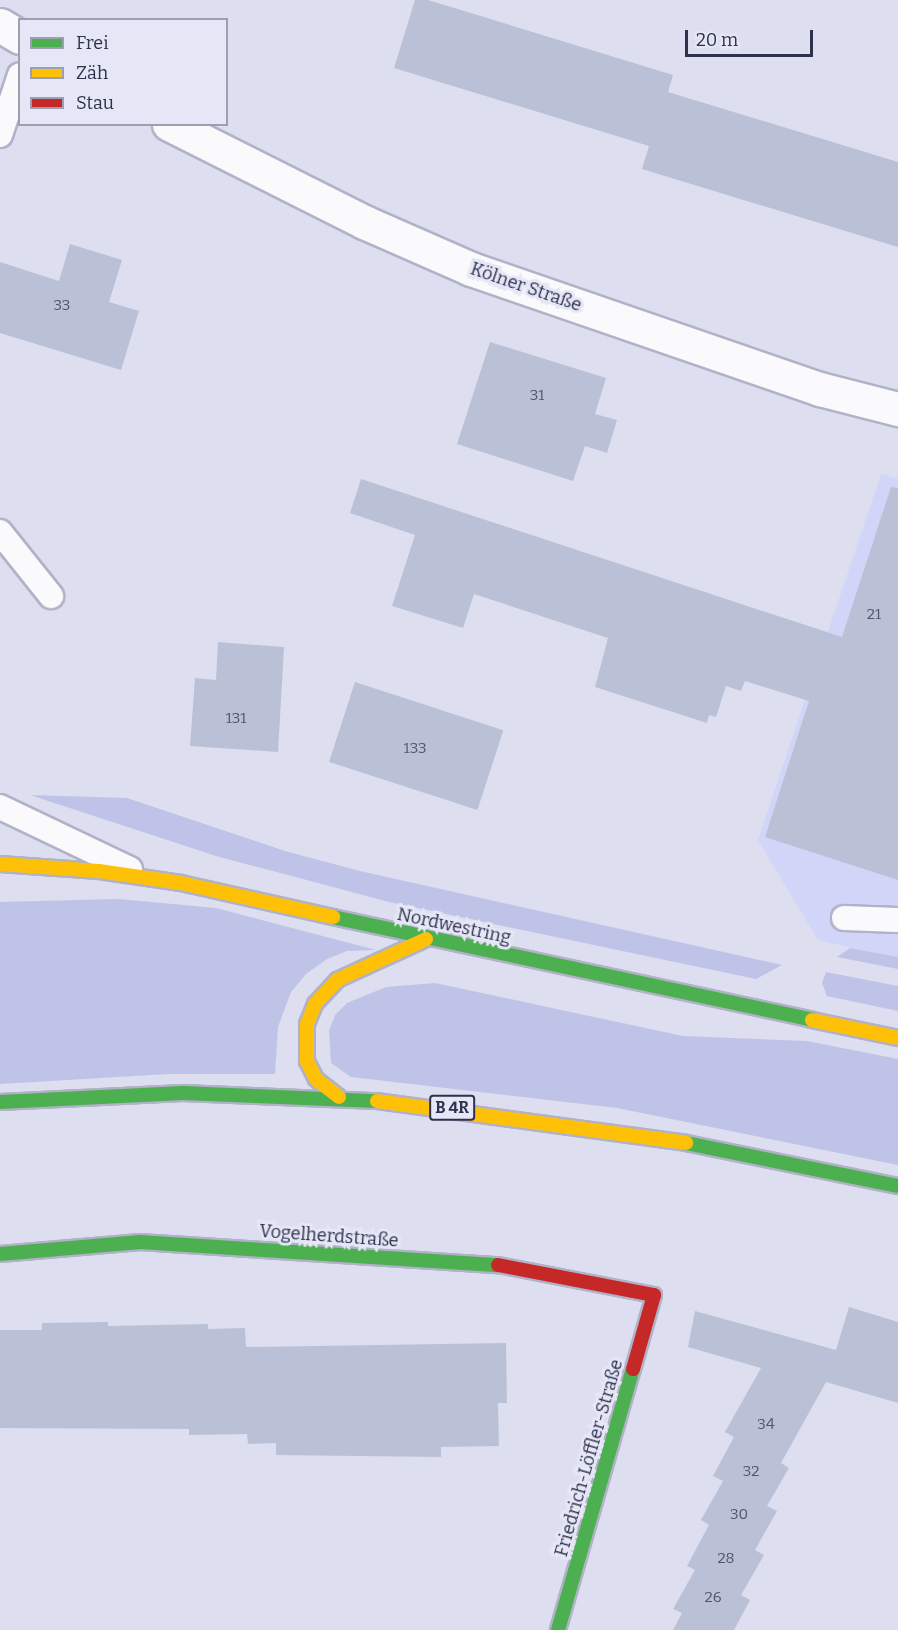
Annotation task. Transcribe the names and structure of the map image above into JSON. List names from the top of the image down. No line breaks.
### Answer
{"streets":{"main road":["Nordwestring","B 4R","Vogelherdstraße","Friedrich-Löffler-Straße"],"street":["Kölner Straße"]},"crossings":[["Vogelherdstraße","Friedrich-Löffler-Straße"]],"house_numbers":["33","31","21","131","133","34","32","30","28","26"],"legend":["Frei","Zäh","Stau"],"scale_bar":"20 m"}
